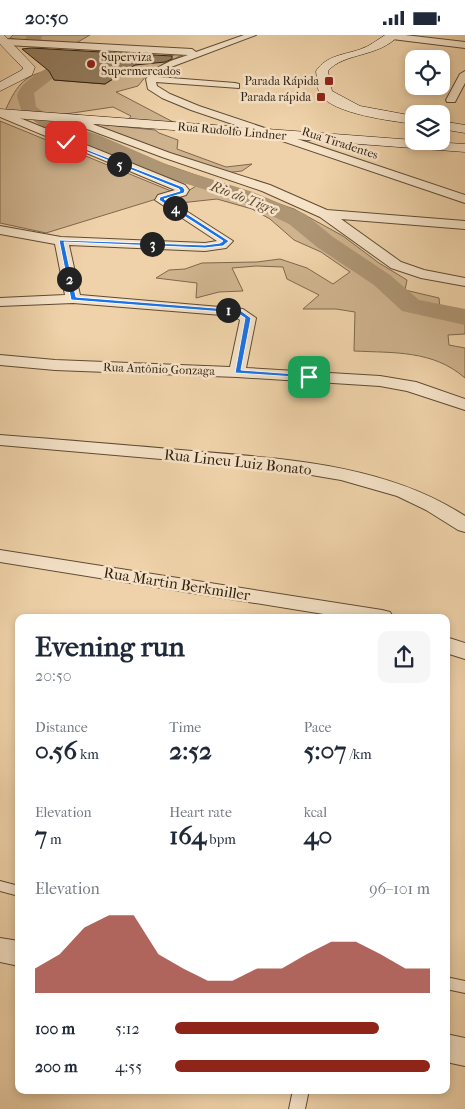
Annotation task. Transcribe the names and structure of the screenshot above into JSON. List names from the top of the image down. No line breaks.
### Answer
{"streets":{"street":["Rua Rudolfo Lindner","Rua Tiradentes","Rua Antônio Gonzaga","Rua Lineu Luiz Bonato","Rua Martin Berkmiller"]},"crossings":[["Rua Rudolfo Lindner","Rua Tiradentes"]],"water":["Rio do Tigre"],"places":{"other":["Superviza Supermercados"],"transit":["Parada Rápida","Parada rápida"]},"page":{"status":"20:50","pins":["5","4","3","2","1"],"heading":["Evening run","20:50"],"stats":[["Distance","0.56 km"],["Time","2:52"],["Pace","5:07 /km"],["Elevation","7 m"],["Heart rate","164 bpm"],["kcal","40"]],"chart":["Elevation","96–101 m"],"list":[{"name":"100 m","note":"5:12"},{"name":"200 m","note":"4:55"}]}}
